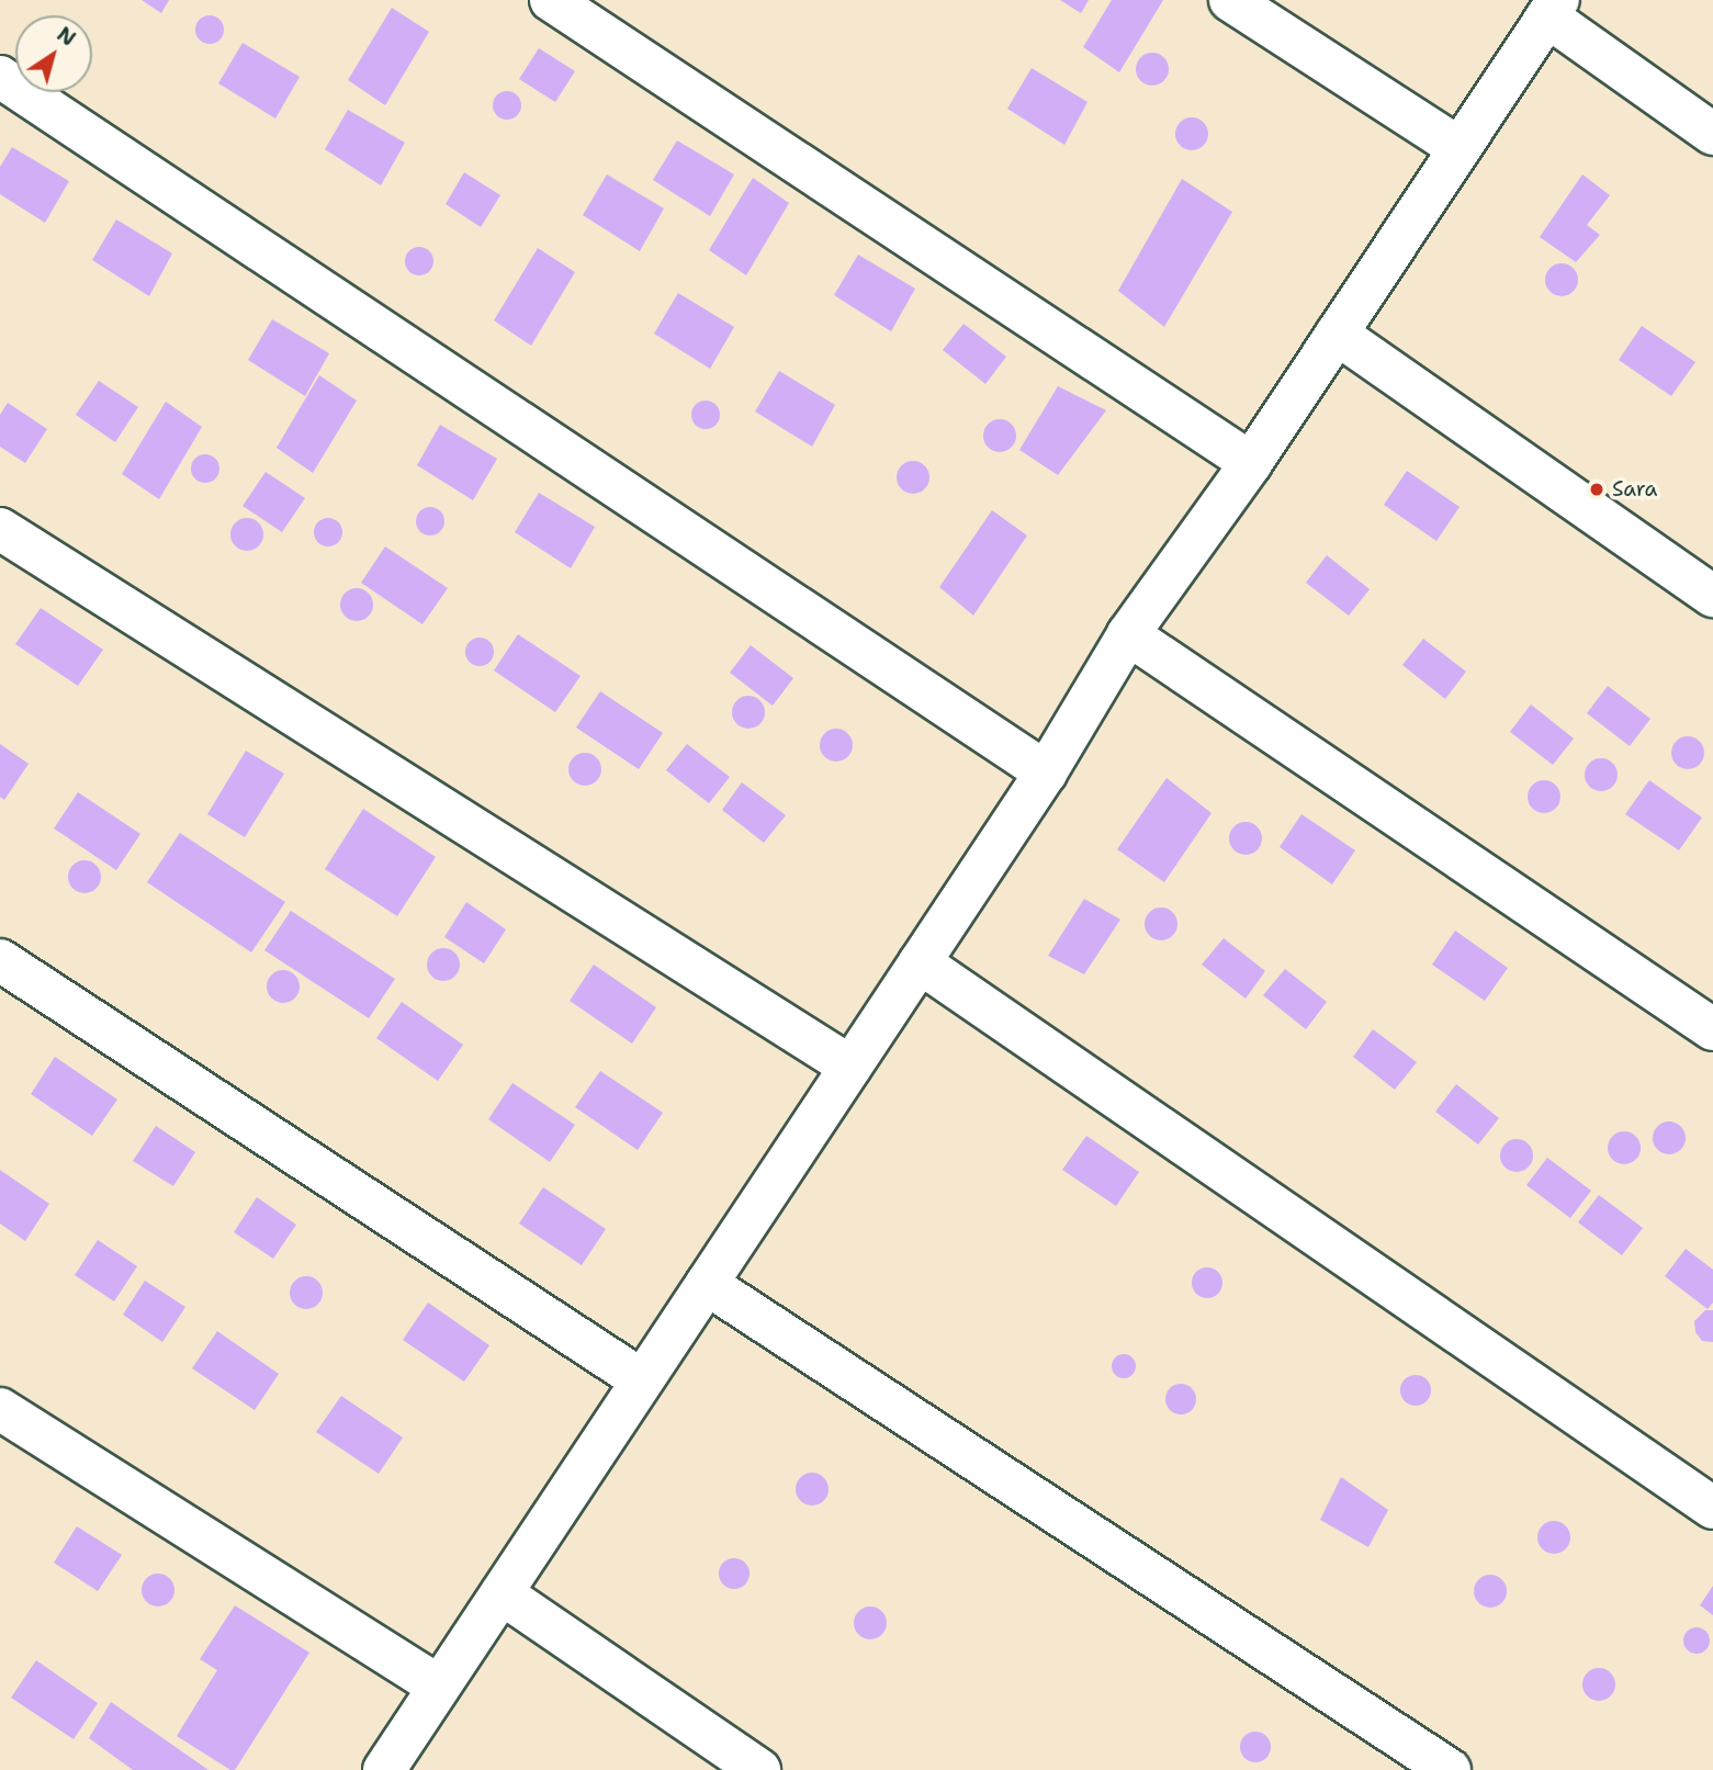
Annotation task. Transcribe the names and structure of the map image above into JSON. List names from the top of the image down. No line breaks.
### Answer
{"places":["Sara"],"north":"top right"}
